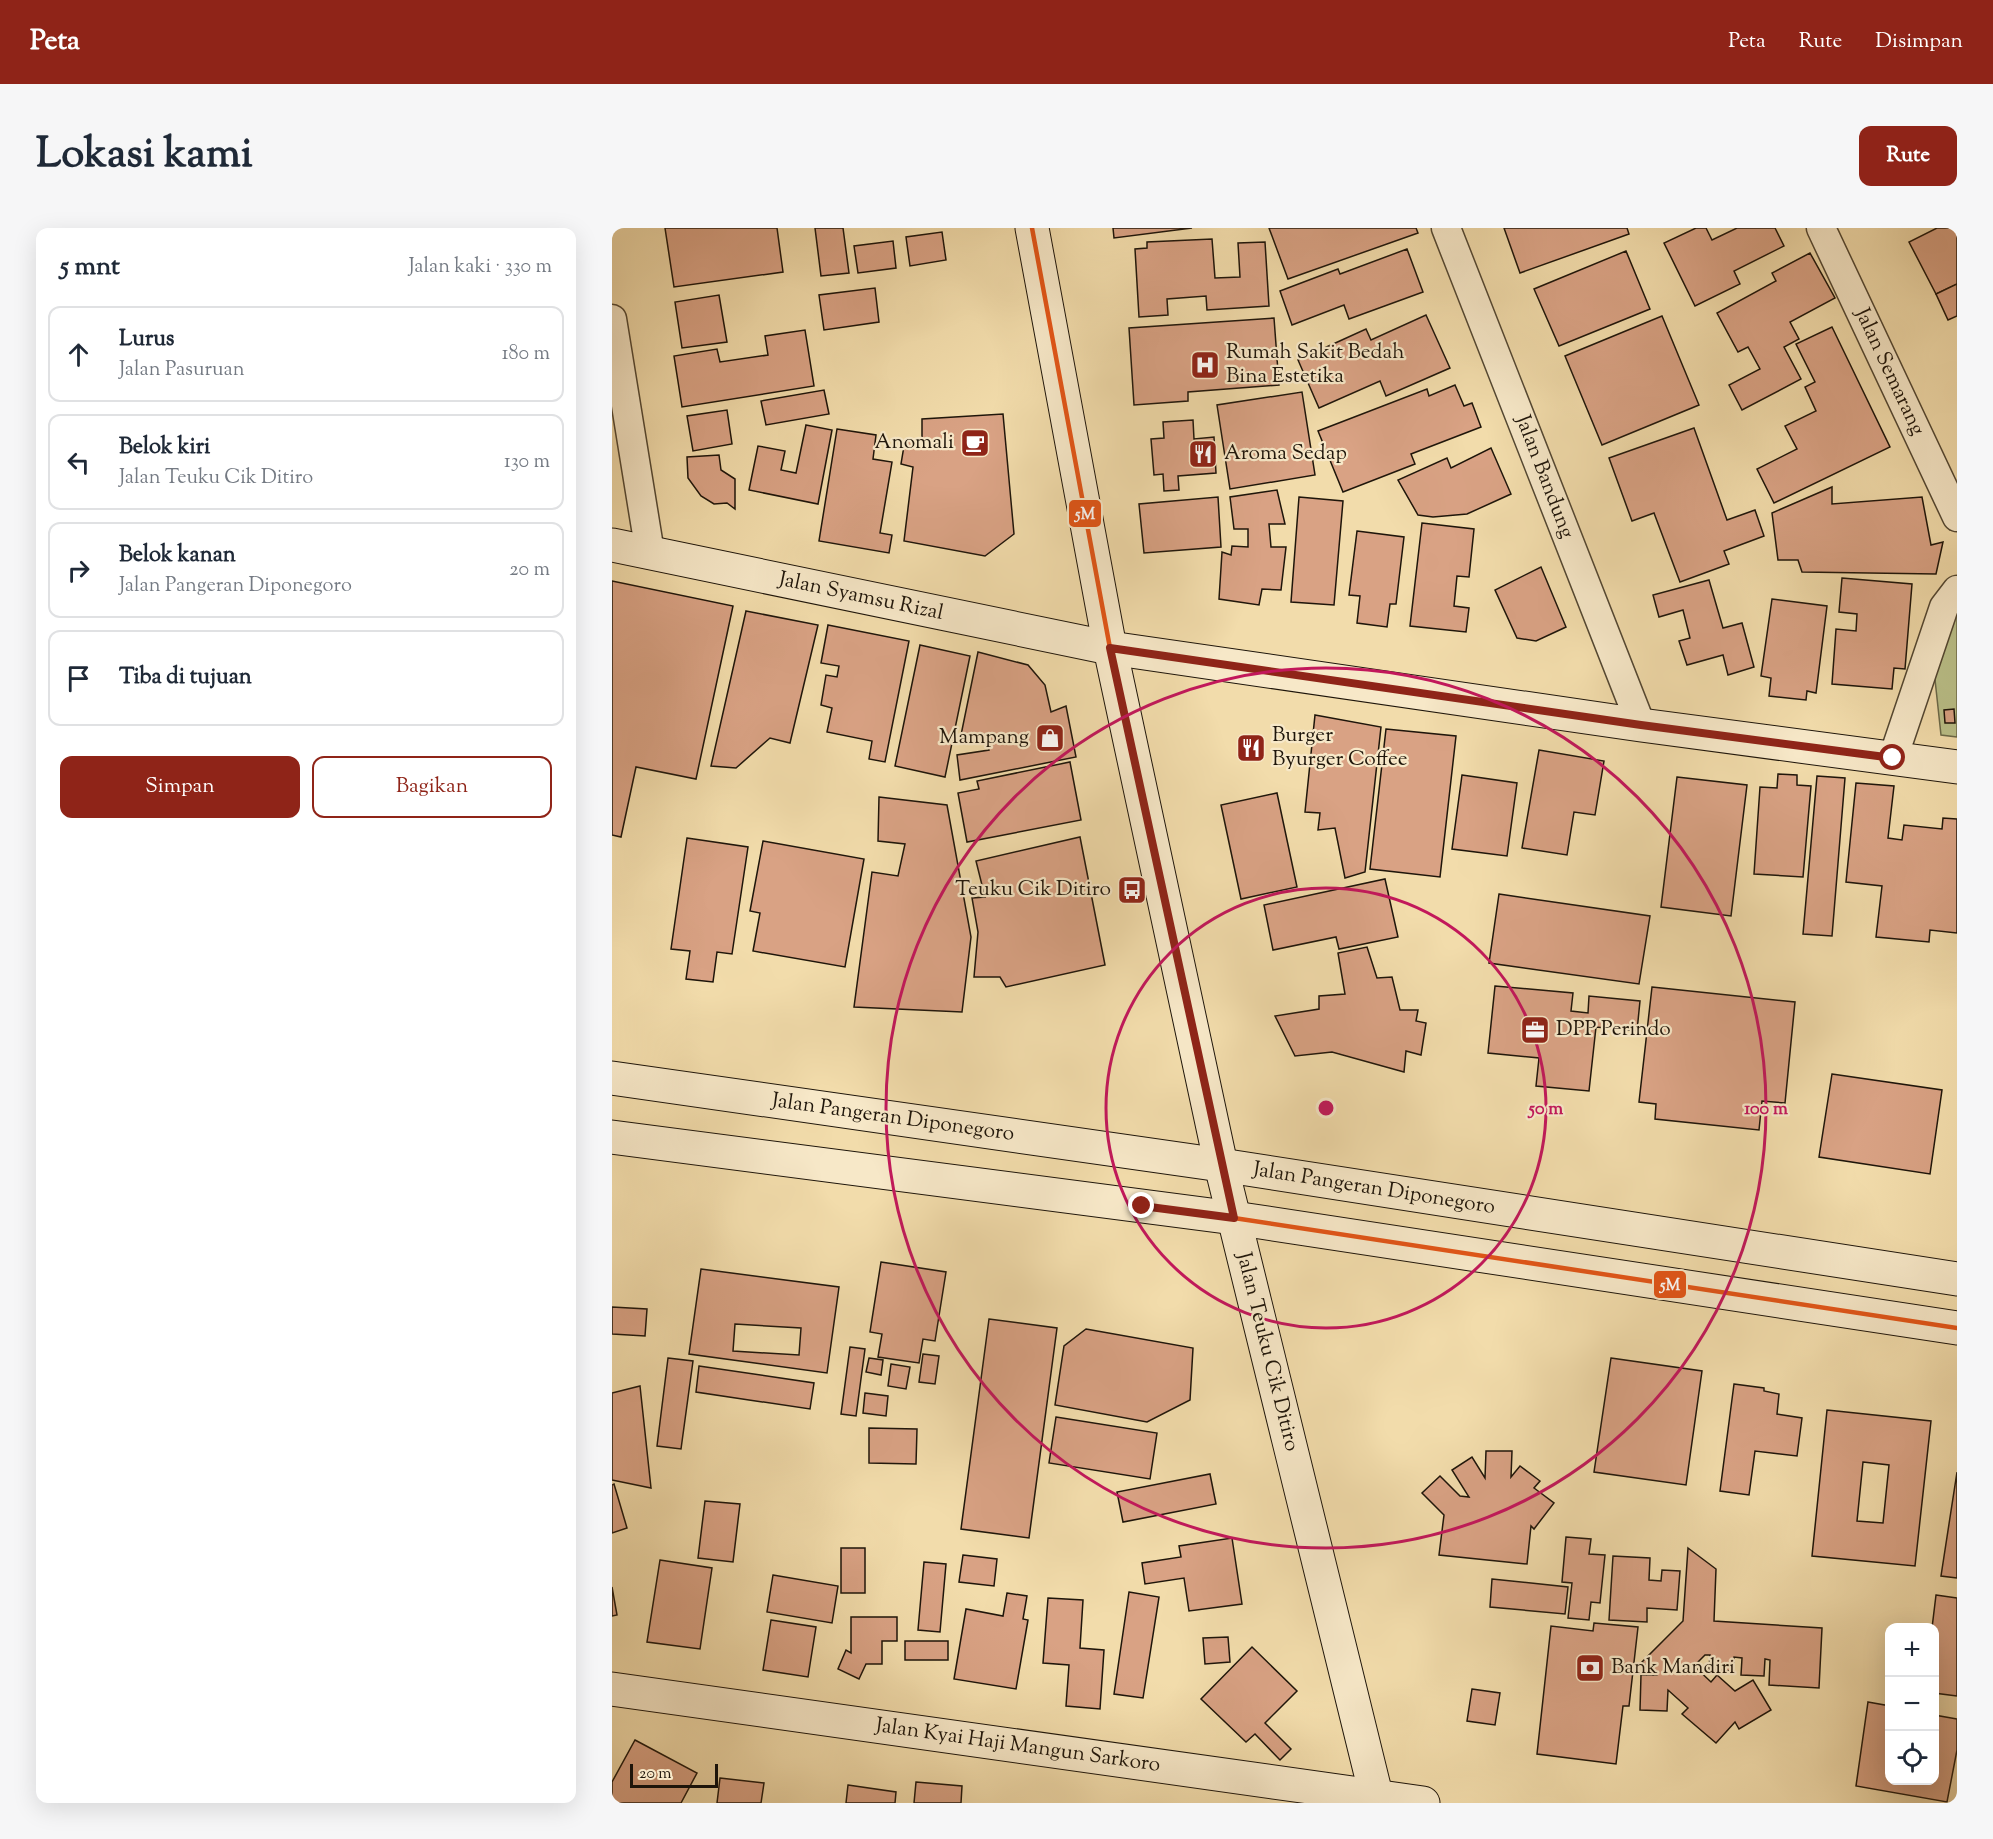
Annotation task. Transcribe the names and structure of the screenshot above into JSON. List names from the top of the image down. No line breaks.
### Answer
{"streets":{"main road":["Jalan Syamsu Rizal","Jalan Pangeran Diponegoro","Jalan Teuku Cik Ditiro","Jalan Kyai Haji Mangun Sarkoro"],"street":["Jalan Semarang","Jalan Bandung"]},"crossings":[["Jalan Bandung","Jalan Syamsu Rizal"],["Jalan Syamsu Rizal","Jalan Teuku Cik Ditiro"],["Jalan Pangeran Diponegoro","Jalan Teuku Cik Ditiro"],["Jalan Teuku Cik Ditiro","Jalan Kyai Haji Mangun Sarkoro"]],"places":{"hospital":["Rumah Sakit Bedah Bina Estetika"],"cafe":["Anomali"],"restaurant":["Aroma Sedap","Burger Byurger Coffee"],"shop":["Mampang"],"bus stop":["Teuku Cik Ditiro"],"office":["DPP Perindo"],"bank":["Bank Mandiri"]},"lines":["transit line 5M"],"scale_bar":"20 m","page":{"header":"Peta","nav":["Peta","Rute","Disimpan"],"title":"Lokasi kami","buttons":["Rute",["Simpan","Bagikan"]],"heading":["5 mnt","Jalan kaki · 330 m"],"list":[["Lurus","Jalan Pasuruan","180 m"],["Belok kiri","Jalan Teuku Cik Ditiro","130 m"],["Belok kanan","Jalan Pangeran Diponegoro","20 m"],"Tiba di tujuan"],"map_buttons":["+","−"],"scale":"20 m"},"rings":["50 m","100 m"]}
